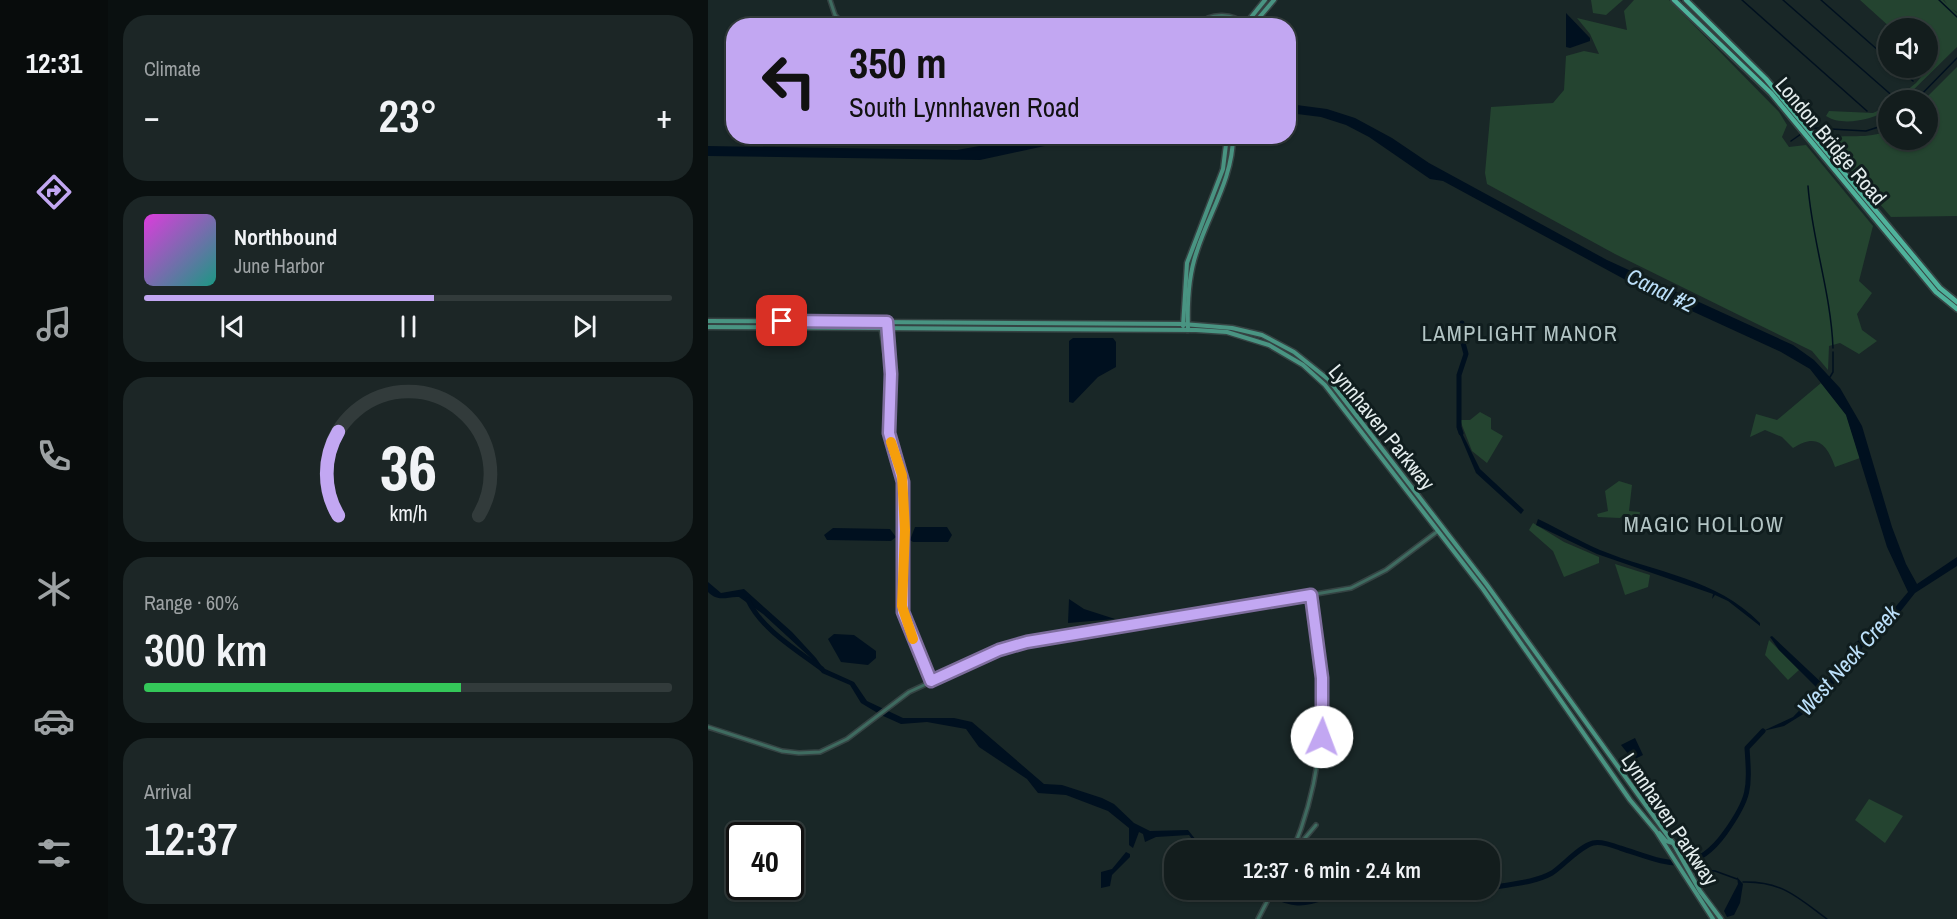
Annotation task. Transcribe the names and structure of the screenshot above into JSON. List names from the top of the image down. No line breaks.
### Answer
{"streets":{"main road":["London Bridge Road","Lynnhaven Parkway"]},"districts":["LAMPLIGHT MANOR","MAGIC HOLLOW"],"water":["Canal #2","West Neck Creek"],"page":{"tabs":"12:31","tile":["Climate",["Range · 60%","300 km"],["Arrival","12:37"]],"turn":["350 m","South Lynnhaven Road"],"heat":["−","23°","+"],"song":["Northbound","June Harbor"],"limit":"40","trip":"12:37 · 6 min · 2.4 km","gauge":["36","km/h"]}}
